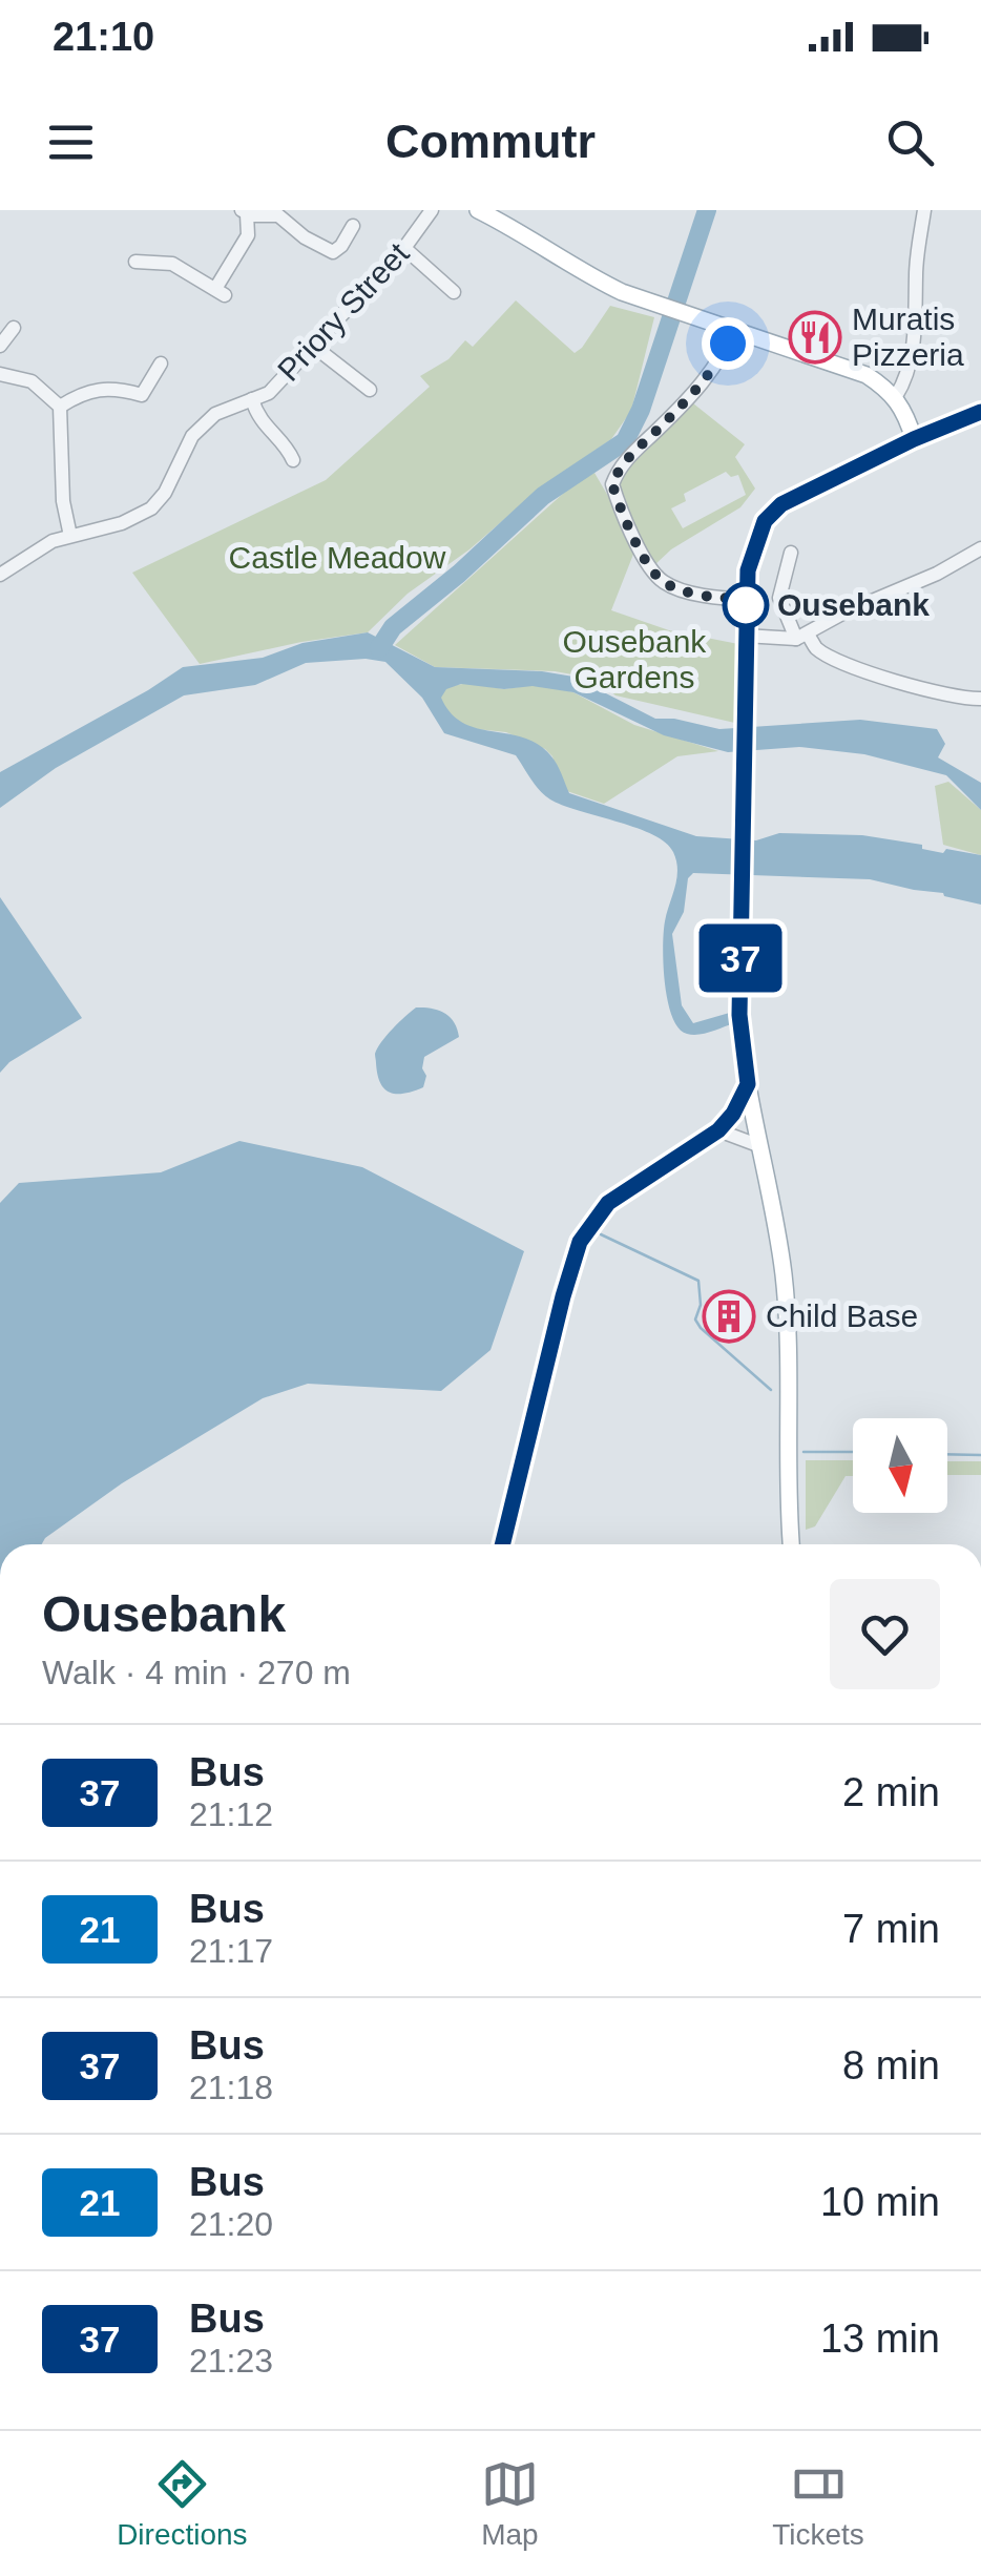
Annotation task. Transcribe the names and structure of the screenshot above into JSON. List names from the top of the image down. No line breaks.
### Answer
{"streets":{"street":["Priory Street"]},"parks":["Castle Meadow","Ousebank Gardens"],"places":{"restaurant":["Muratis Pizzeria"],"other":["Ousebank"],"building":["Child Base"]},"lines":["bus line 37"],"north":"bottom","page":{"status":"21:10","header":"Commutr","on_map":"37","heading":["Ousebank","Walk · 4 min · 270 m"],"list":[{"mark":"37","name":"Bus","note":"21:12","value":"2 min"},{"mark":"21","name":"Bus","note":"21:17","value":"7 min"},{"mark":"37","name":"Bus","note":"21:18","value":"8 min"},{"mark":"21","name":"Bus","note":"21:20","value":"10 min"},{"mark":"37","name":"Bus","note":"21:23","value":"13 min"}],"tabs":["Directions","Map","Tickets"]}}
